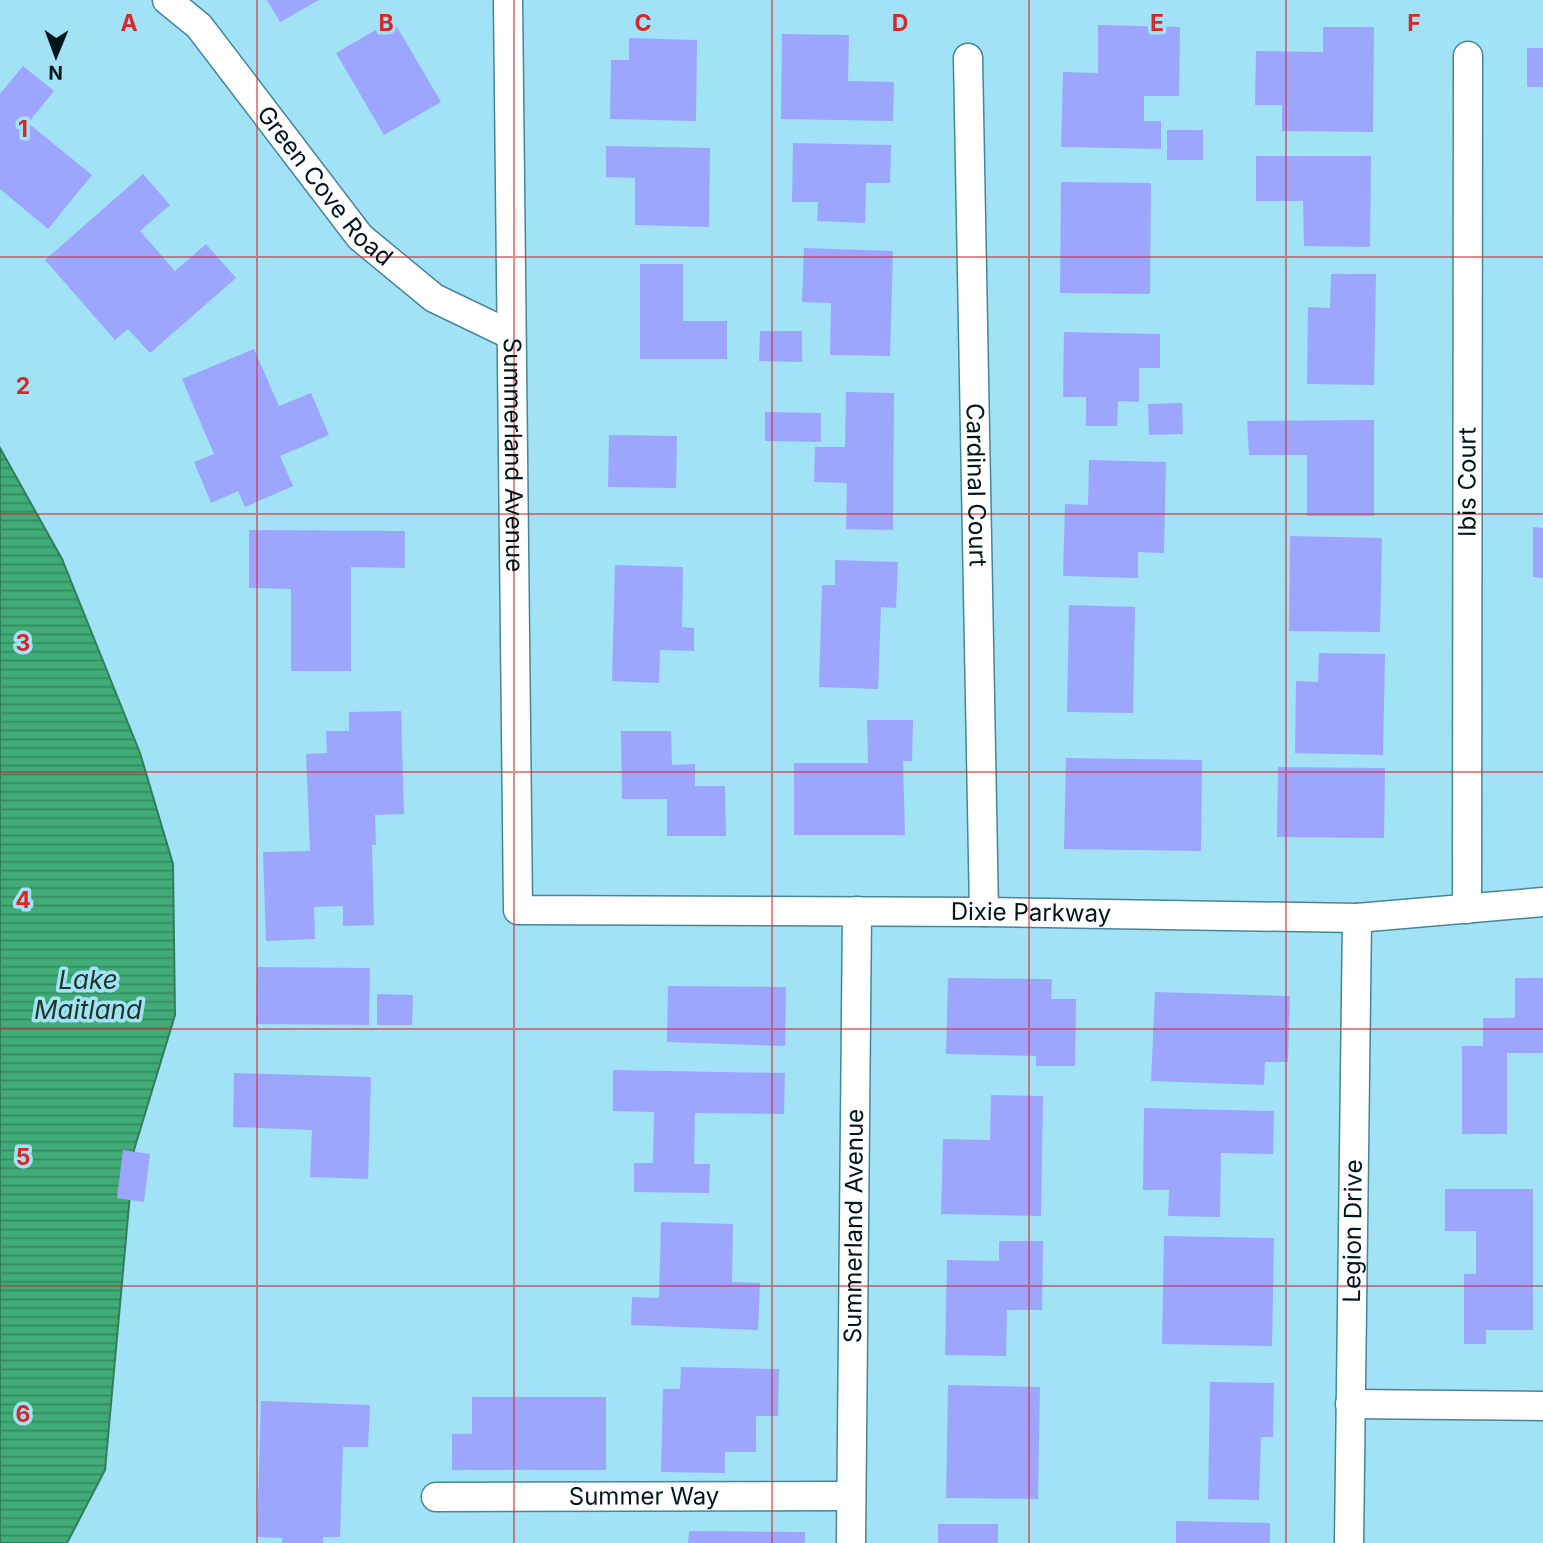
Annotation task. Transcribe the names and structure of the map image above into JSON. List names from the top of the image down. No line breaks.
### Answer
{"streets":{"street":["Green Cove Road","Summerland Avenue","Ibis Court","Cardinal Court","Dixie Parkway","Legion Drive","Summer Way"]},"crossings":[["Green Cove Road","Summerland Avenue"],["Summerland Avenue","Dixie Parkway"],["Summerland Avenue","Summer Way"],["Ibis Court","Dixie Parkway"],["Cardinal Court","Dixie Parkway"],["Dixie Parkway","Legion Drive"]],"water":["Lake Maitland"],"north":"bottom","grid":{"columns":["A","B","C","D","E","F"],"rows":["1","2","3","4","5","6"]}}
